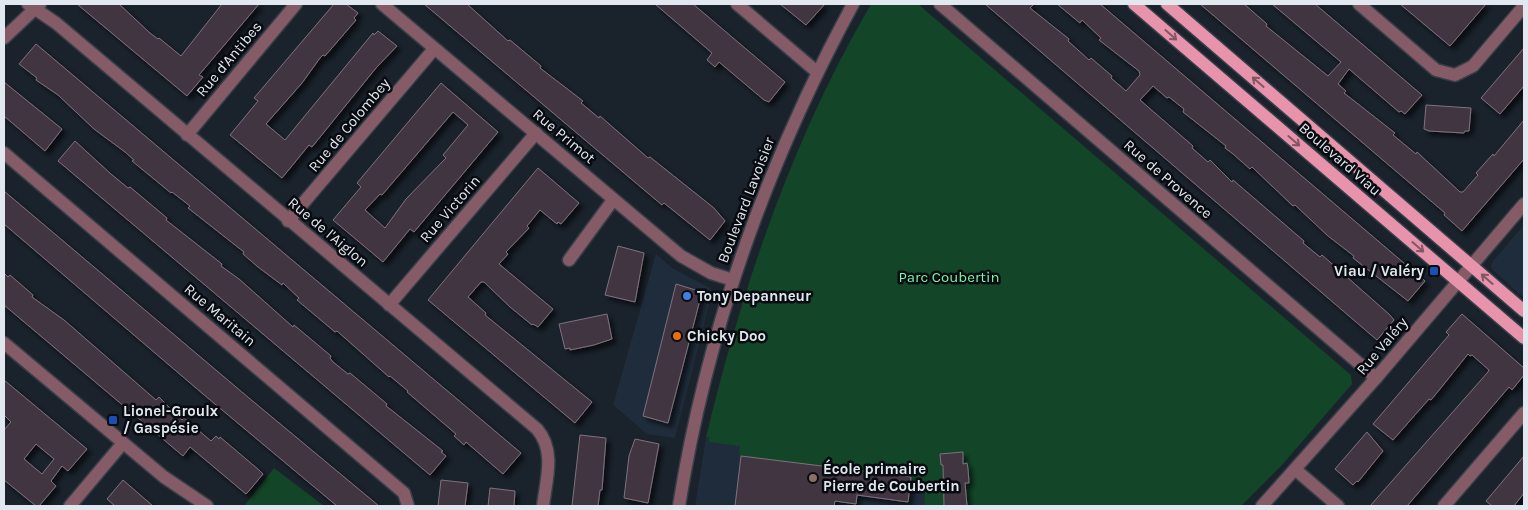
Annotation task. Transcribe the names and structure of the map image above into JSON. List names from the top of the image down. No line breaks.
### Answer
{"streets":{"main road":["Boulevard Viau"],"street":["Rue d'Antibes","Rue de Colombey","Rue Primot","Rue de Provence","Boulevard Lavoisier","Rue Victorin","Rue de l'Aiglon","Rue Maritain","Rue Valéry"]},"crossings":[["Rue d'Antibes","Rue de l'Aiglon"],["Rue de Colombey","Rue Primot"],["Rue de Colombey","Rue de l'Aiglon"],["Rue Primot","Boulevard Lavoisier"],["Rue Primot","Rue Victorin"],["Boulevard Viau","Rue Valéry"],["Rue de Provence","Rue Valéry"],["Rue Victorin","Rue de l'Aiglon"]],"parks":["Parc Coubertin"],"places":{"transit":["Viau / Valéry","Lionel-Groulx / Gaspésie"],"other":["Tony Depanneur","Chicky Doo","École primaire Pierre de Coubertin"]}}
